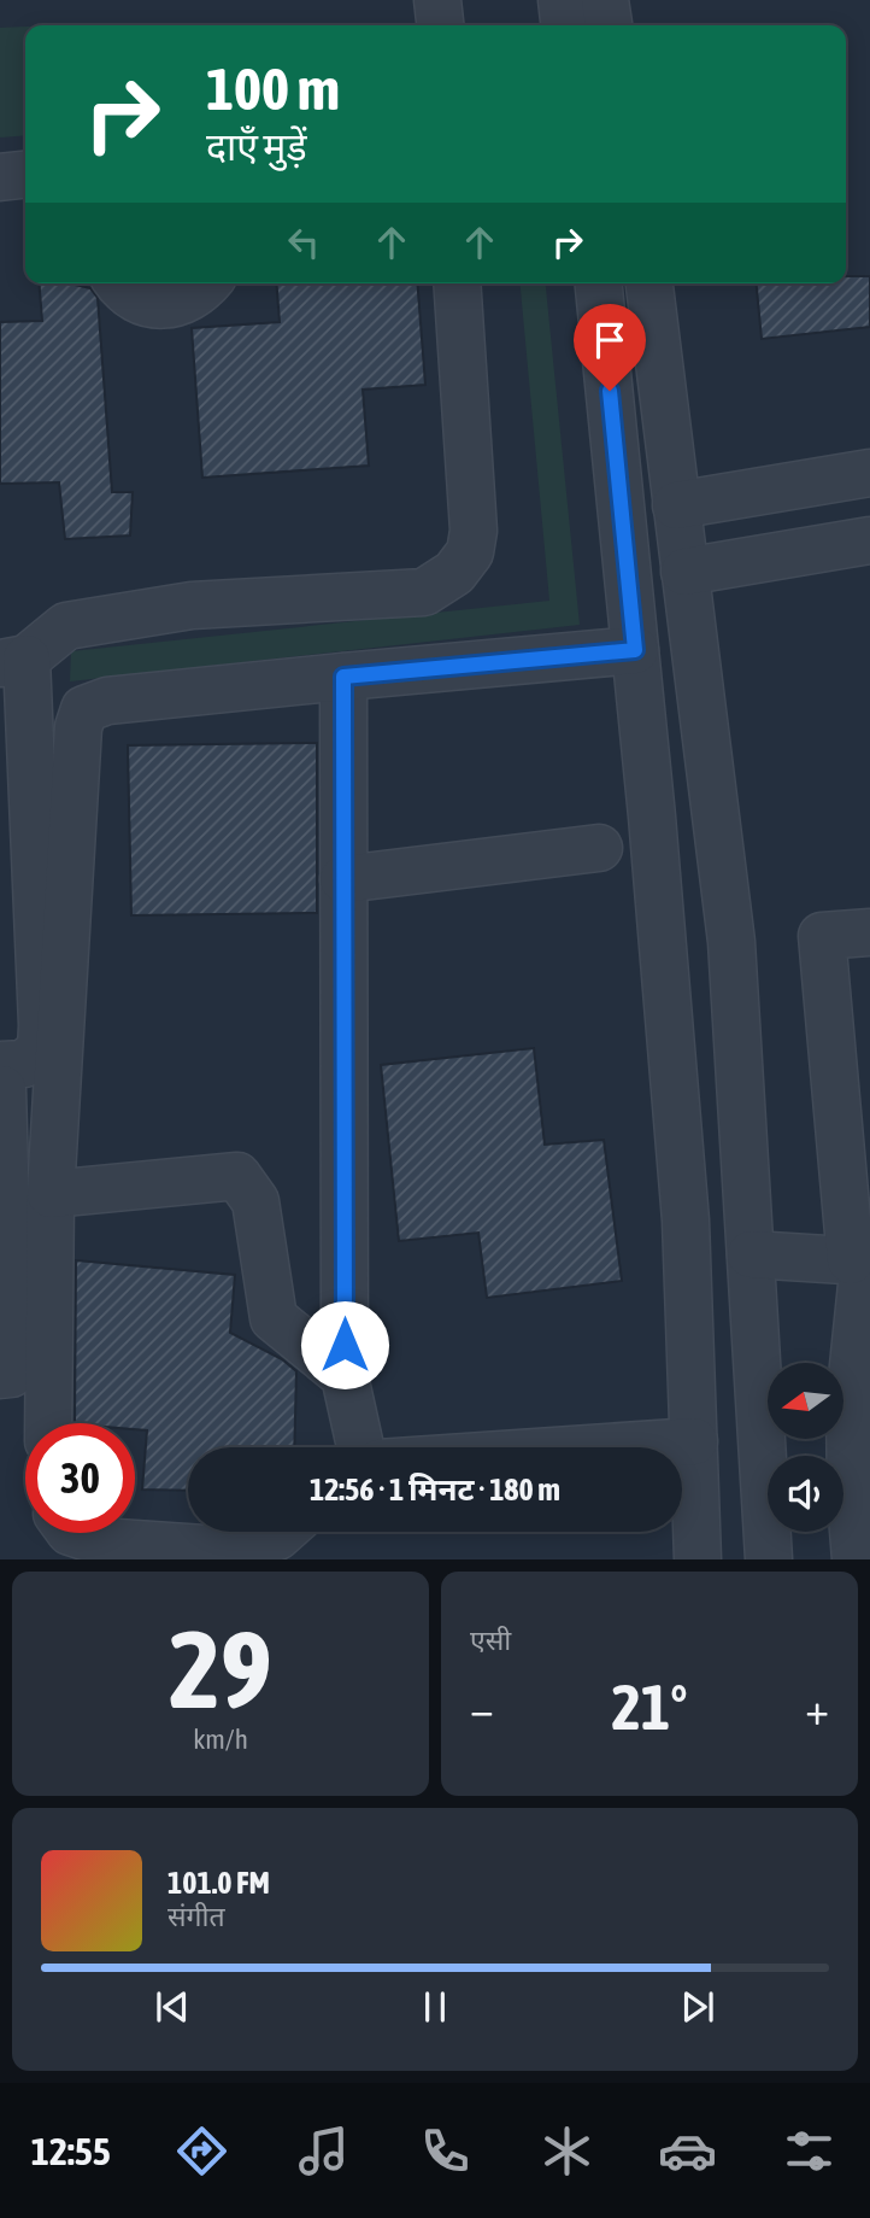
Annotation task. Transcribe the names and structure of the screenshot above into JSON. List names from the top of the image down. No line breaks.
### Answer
{"north":"left","page":{"turn":["100 m","दाएँ मुड़ें"],"limit":"30","trip":"12:56 · 1 मिनट · 180 m","tile":[["29","km/h"],"एसी"],"heat":["−","21°","+"],"song":["101.0 FM","संगीत"],"tabs":"12:55"}}
